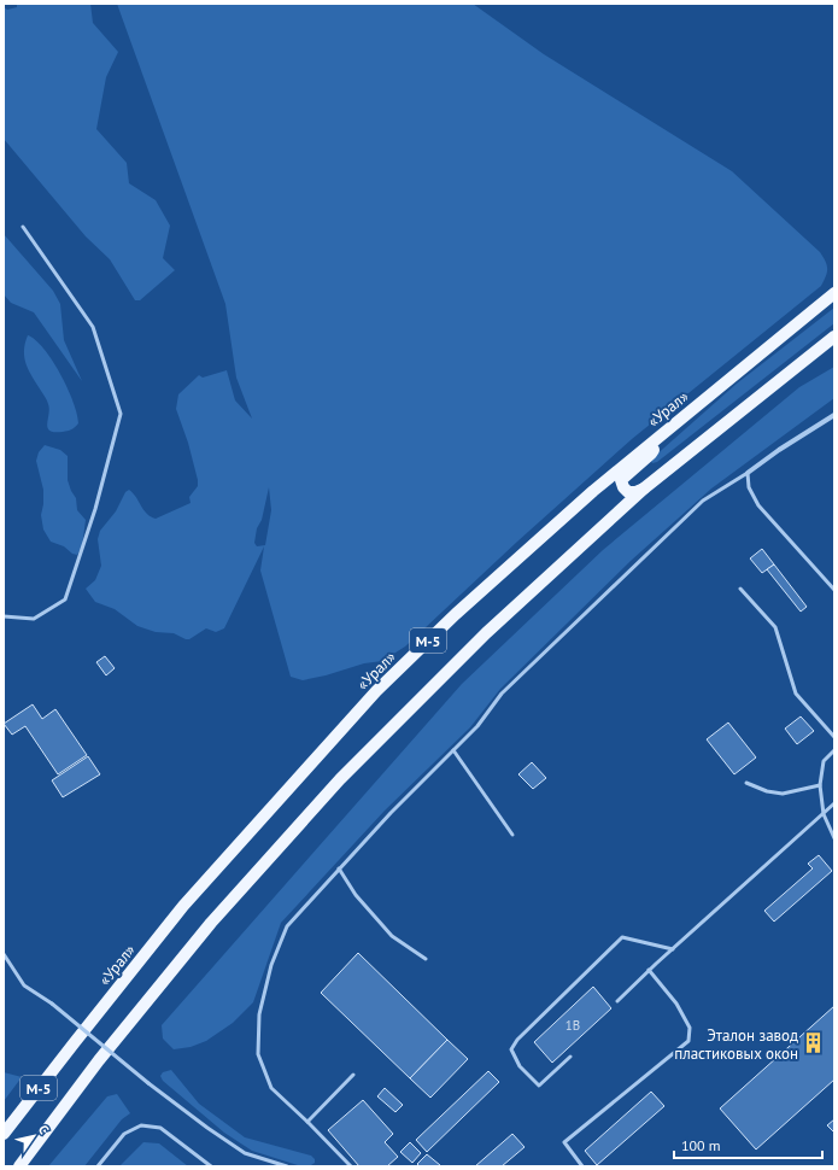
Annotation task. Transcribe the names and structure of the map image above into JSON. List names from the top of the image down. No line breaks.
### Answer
{"streets":{"main road":["«Урал»","М-5"]},"places":{"building":["Эталон завод пластиковых окон"]},"house_numbers":["1В"],"scale_bar":"100 m","north":"top right"}
